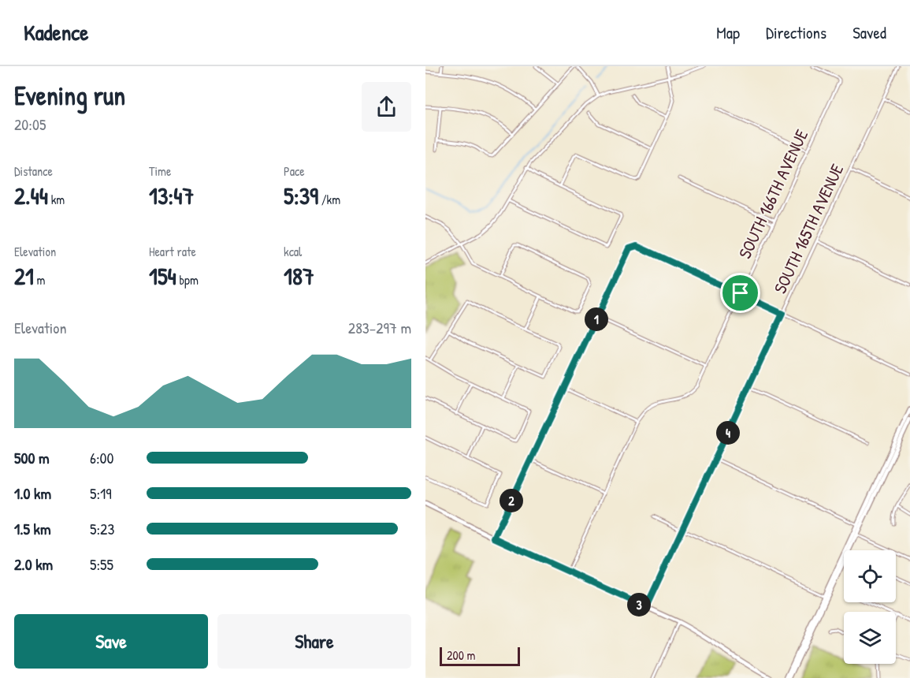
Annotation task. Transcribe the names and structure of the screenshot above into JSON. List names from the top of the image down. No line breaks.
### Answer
{"streets":{"street":["SOUTH 166TH AVENUE","SOUTH 165TH AVENUE"]},"scale_bar":"200 m","page":{"header":"Kadence","nav":["Map","Directions","Saved"],"heading":["Evening run","20:05"],"stats":[["Distance","2.44 km"],["Time","13:47"],["Pace","5:39 /km"],["Elevation","21 m"],["Heart rate","154 bpm"],["kcal","187"]],"chart":["Elevation","283–297 m"],"pins":["1","4","2","3"],"list":[{"name":"500 m","note":"6:00"},{"name":"1.0 km","note":"5:19"},{"name":"1.5 km","note":"5:23"},{"name":"2.0 km","note":"5:55"}],"buttons":["Save","Share"],"scale":"200 m"}}
